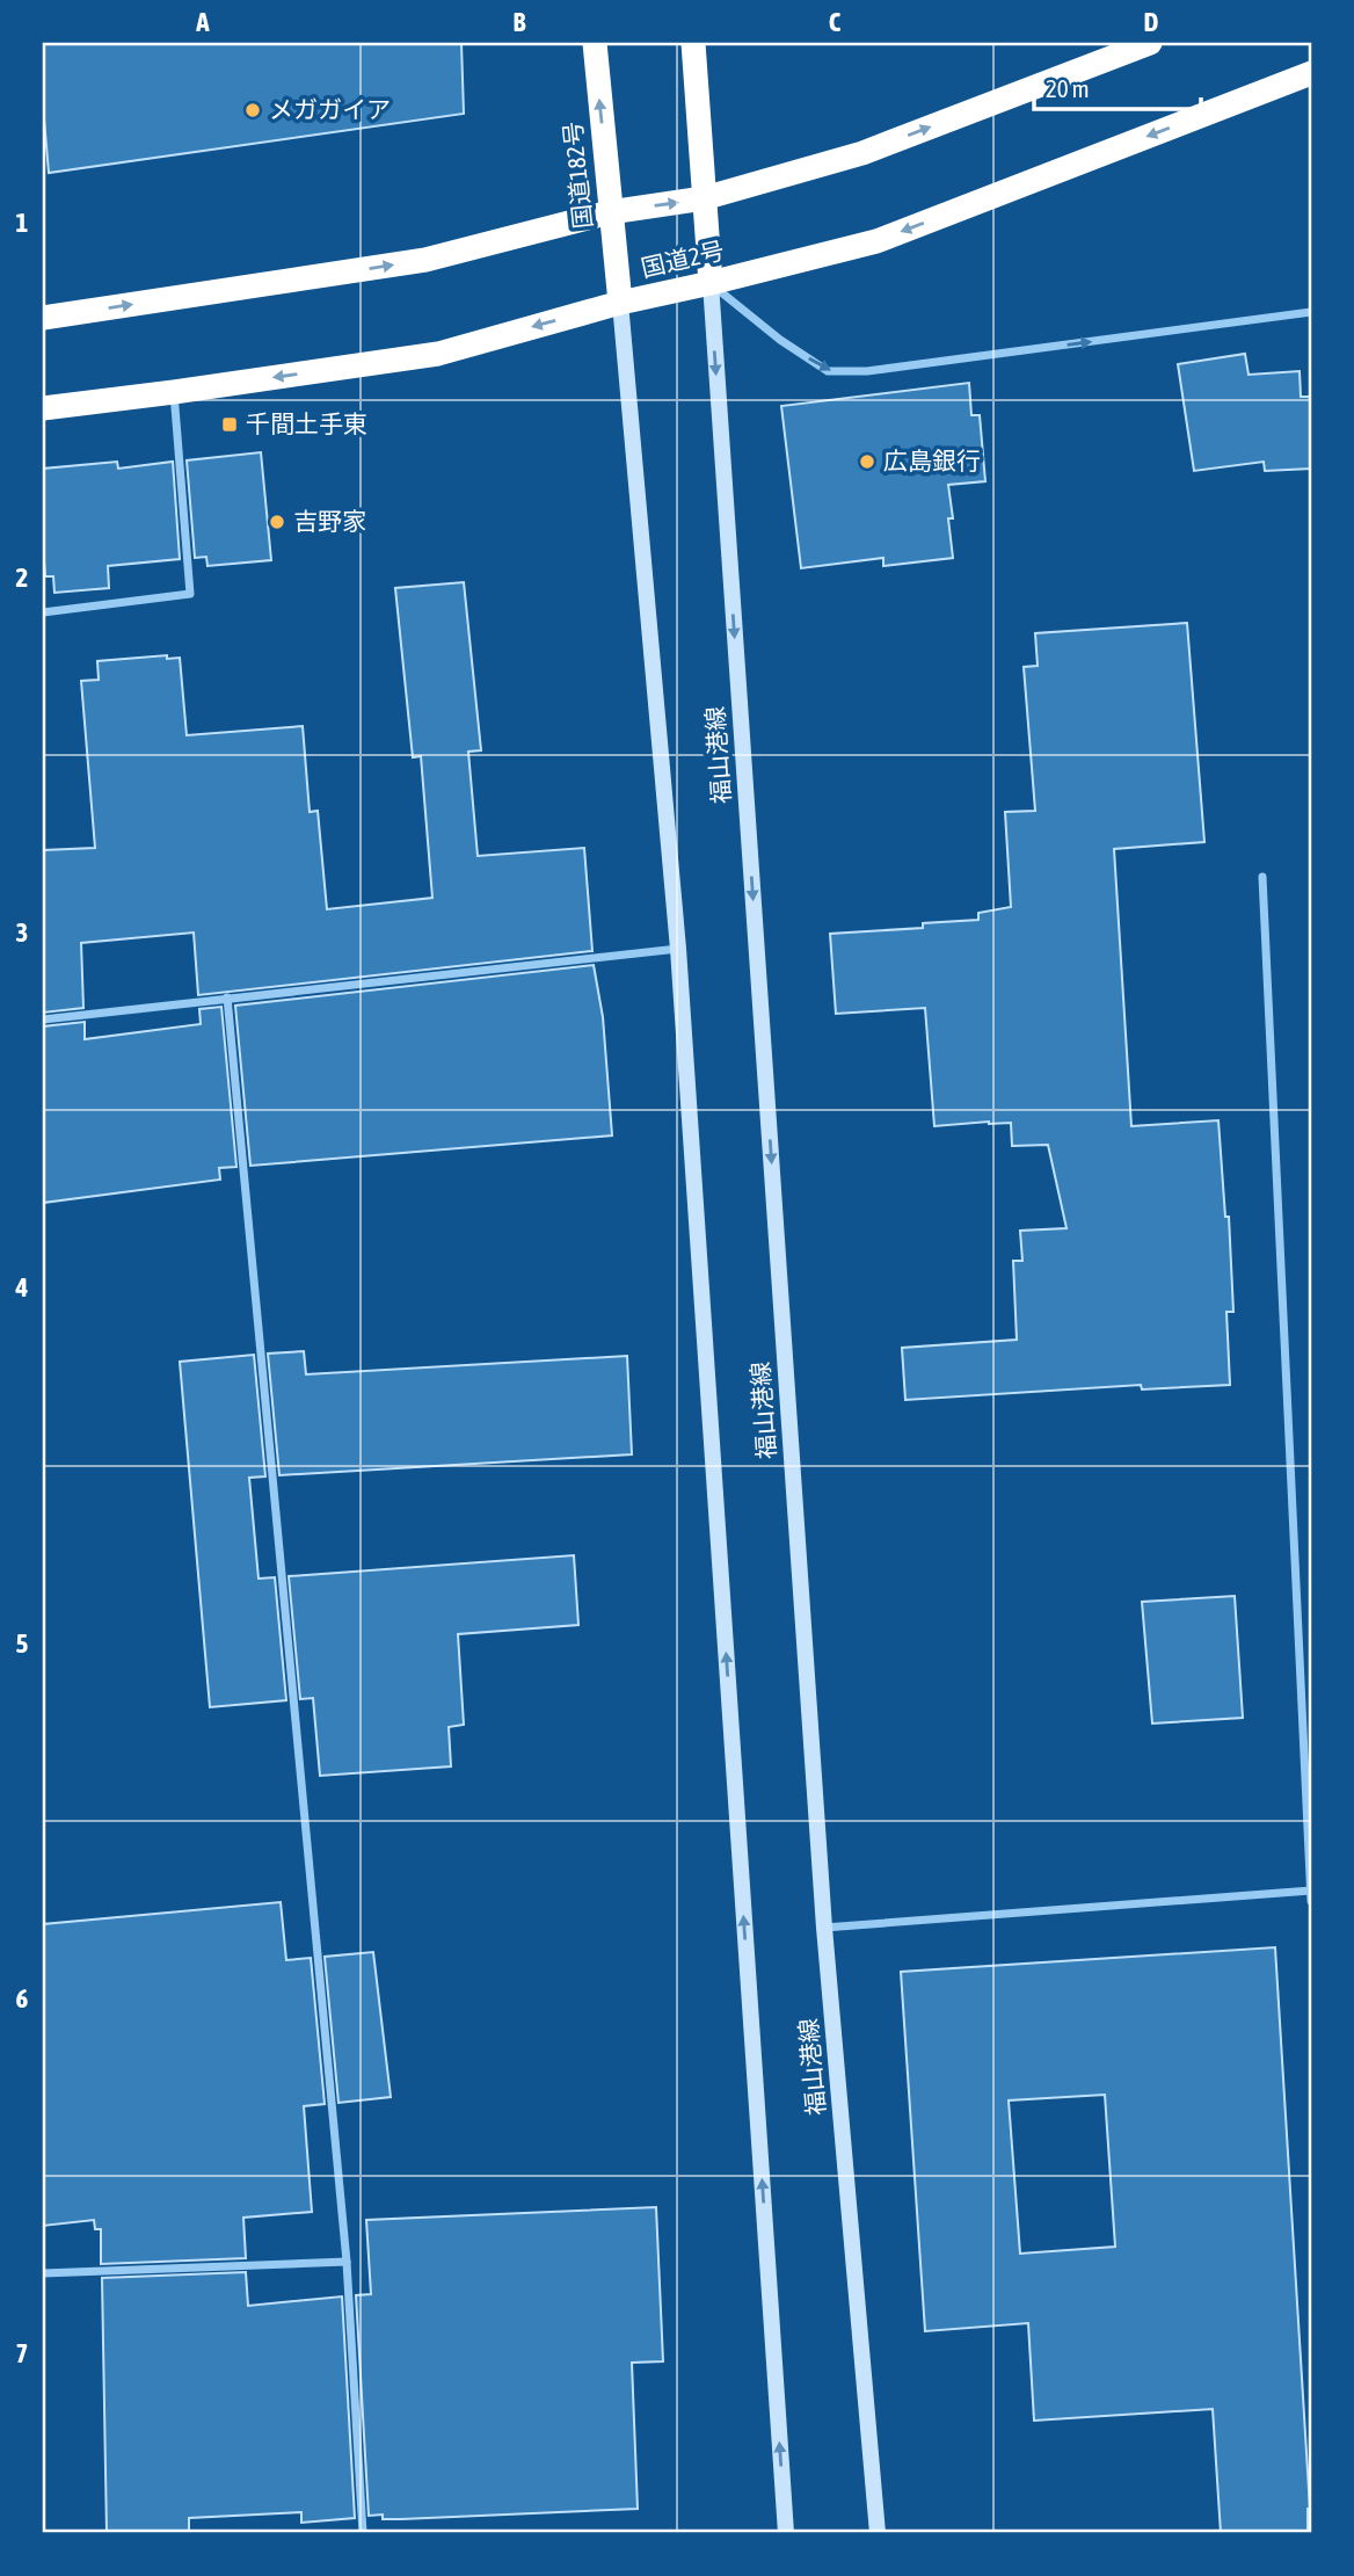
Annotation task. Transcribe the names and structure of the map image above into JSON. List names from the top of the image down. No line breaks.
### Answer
{"streets":{"highway":["国道182号","国道2号"],"main road":["福山港線"]},"crossings":[["国道182号","国道2号"],["国道2号","福山港線"]],"places":{"other":["メガガイア","広島銀行","吉野家"],"transit":["千間土手東"]},"scale_bar":"20 m","grid":{"columns":["A","B","C","D"],"rows":["1","2","3","4","5","6","7"]}}
